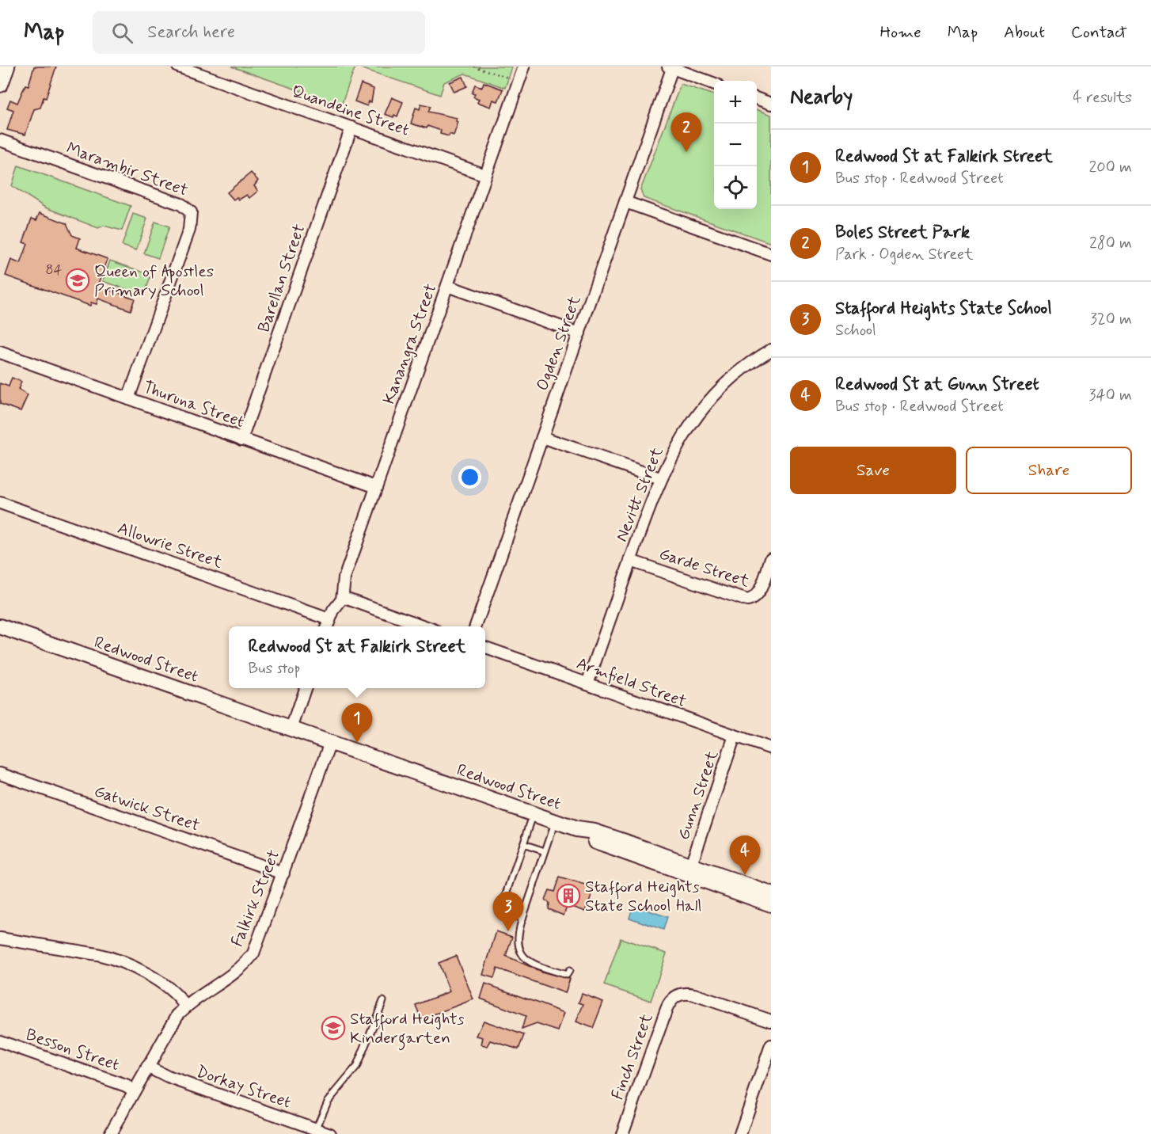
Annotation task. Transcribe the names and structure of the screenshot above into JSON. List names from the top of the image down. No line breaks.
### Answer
{"streets":{"street":["Quandeine Street","Marambir Street","Barellan Street","Ogden Street","Kanangra Street","Thuruna Street","Nevitt Street","Allowrie Street","Garde Street","Redwood Street","Armfield Street","Gunn Street","Gatwick Street","Falkirk Street","Besson Street","Finch Street","Dorkay Street"]},"crossings":[["Quandeine Street","Barellan Street"],["Quandeine Street","Kanangra Street"],["Marambir Street","Thuruna Street"],["Barellan Street","Thuruna Street"],["Kanangra Street","Thuruna Street"],["Kanangra Street","Allowrie Street"],["Nevitt Street","Garde Street"],["Nevitt Street","Armfield Street"],["Redwood Street","Gunn Street"],["Redwood Street","Falkirk Street"],["Armfield Street","Gunn Street"],["Gatwick Street","Falkirk Street"],["Falkirk Street","Besson Street"],["Falkirk Street","Dorkay Street"]],"places":{"school or university":["Queen of Apostles Primary School","Stafford Heights Kindergarten"],"building":["Stafford Heights State School Hall"]},"house_numbers":["84"],"page":{"header":"Map","search":"Search here","nav":["Home","Map","About","Contact"],"heading":["Nearby","4 results"],"map_buttons":["+","−"],"pins":["2","1","4","3"],"list":[{"mark":"1","name":"Redwood St at Falkirk Street","note":"Bus stop · Redwood Street","value":"200 m"},{"mark":"2","name":"Boles Street Park","note":"Park · Ogden Street","value":"280 m"},{"mark":"3","name":"Stafford Heights State School","note":"School","value":"320 m"},{"mark":"4","name":"Redwood St at Gunn Street","note":"Bus stop · Redwood Street","value":"340 m"}],"buttons":["Save","Share"],"popup":["Redwood St at Falkirk Street","Bus stop"]}}
